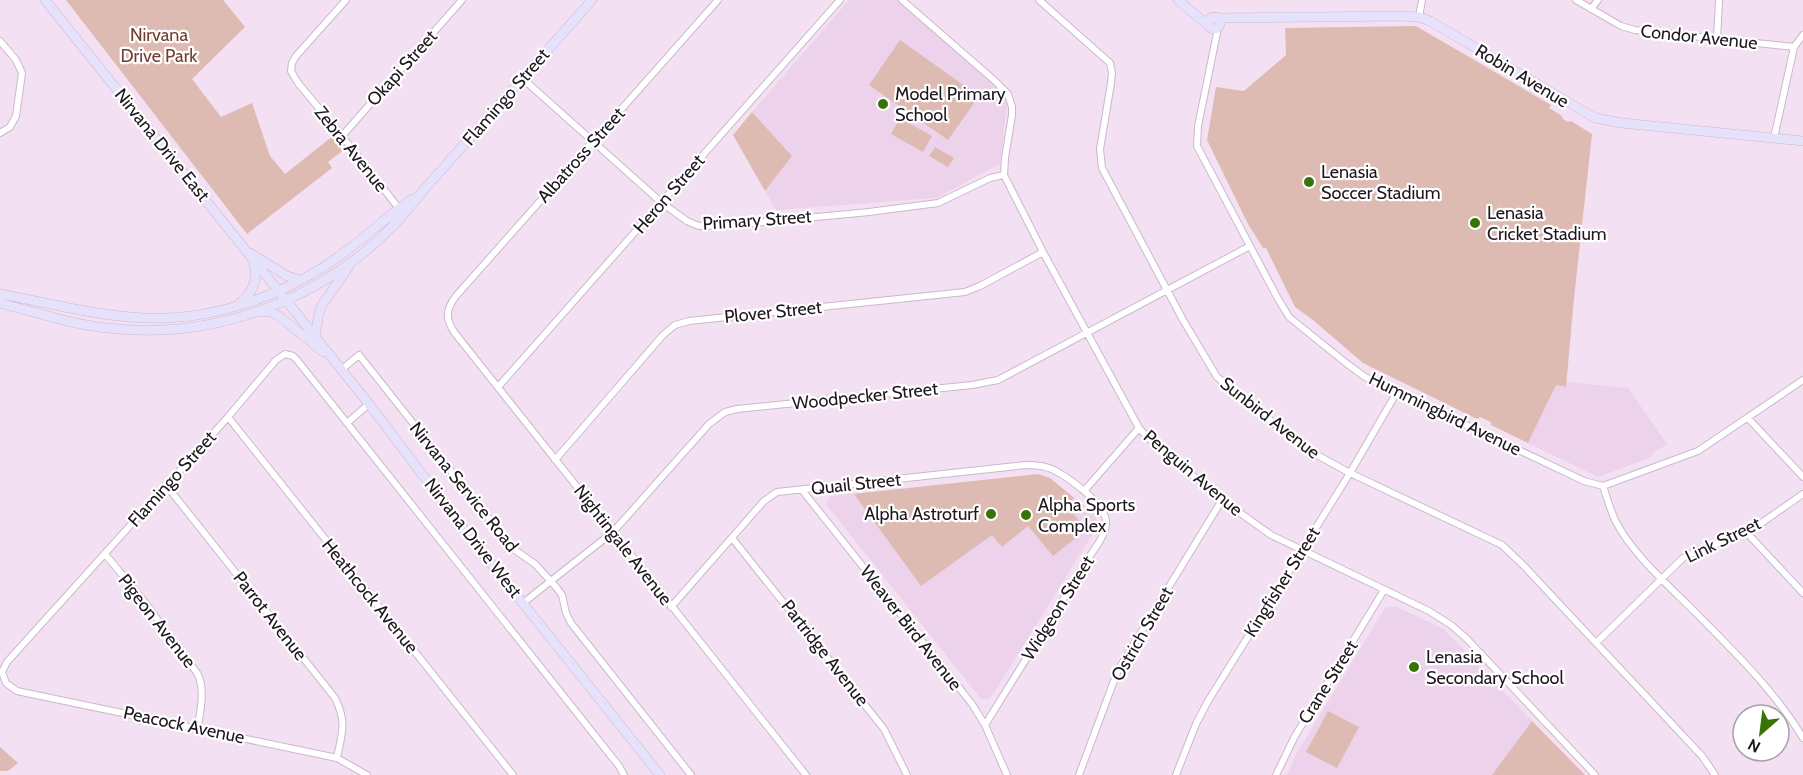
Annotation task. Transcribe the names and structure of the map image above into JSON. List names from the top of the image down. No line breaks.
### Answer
{"streets":{"main road":["Robin Avenue","Flamingo Street","Nirvana Drive East","Nirvana Drive West"],"street":["Condor Avenue","Okapi Street","Zebra Avenue","Albatross Street","Heron Street","Primary Street","Plover Street","Woodpecker Street","Hummingbird Avenue","Sunbird Avenue","Penguin Avenue","Quail Street","Nirvana Service Road","Link Street","Nightingale Avenue","Kingfisher Street","Heathcock Avenue","Widgeon Street","Parrot Avenue","Pigeon Avenue","Weaver Bird Avenue","Ostrich Street","Partridge Avenue","Crane Street","Peacock Avenue"]},"crossings":[["Okapi Street","Zebra Avenue"],["Robin Avenue","Hummingbird Avenue"],["Flamingo Street","Nirvana Drive East"],["Flamingo Street","Zebra Avenue"],["Flamingo Street","Primary Street"],["Flamingo Street","Nirvana Drive West"],["Flamingo Street","Heathcock Avenue"],["Flamingo Street","Parrot Avenue"],["Flamingo Street","Pigeon Avenue"],["Flamingo Street","Peacock Avenue"],["Nirvana Drive East","Nirvana Drive West"],["Albatross Street","Primary Street"],["Albatross Street","Nightingale Avenue"],["Heron Street","Primary Street"],["Heron Street","Nightingale Avenue"],["Primary Street","Penguin Avenue"],["Plover Street","Penguin Avenue"],["Plover Street","Nightingale Avenue"],["Woodpecker Street","Hummingbird Avenue"],["Woodpecker Street","Sunbird Avenue"],["Woodpecker Street","Penguin Avenue"],["Woodpecker Street","Nirvana Service Road"],["Woodpecker Street","Nirvana Drive West"],["Woodpecker Street","Nightingale Avenue"],["Hummingbird Avenue","Kingfisher Street"],["Sunbird Avenue","Link Street"],["Sunbird Avenue","Kingfisher Street"],["Penguin Avenue","Kingfisher Street"],["Penguin Avenue","Ostrich Street"],["Penguin Avenue","Crane Street"],["Quail Street","Nightingale Avenue"],["Quail Street","Widgeon Street"],["Quail Street","Weaver Bird Avenue"],["Quail Street","Partridge Avenue"],["Nirvana Service Road","Nirvana Drive West"],["Widgeon Street","Weaver Bird Avenue"],["Parrot Avenue","Peacock Avenue"],["Pigeon Avenue","Peacock Avenue"]],"parks":["Nirvana Drive Park"],"places":["Model Primary School","Lenasia Soccer Stadium","Lenasia Cricket Stadium","Alpha Astroturf","Alpha Sports Complex","Lenasia Secondary School"],"north":"bottom left"}
